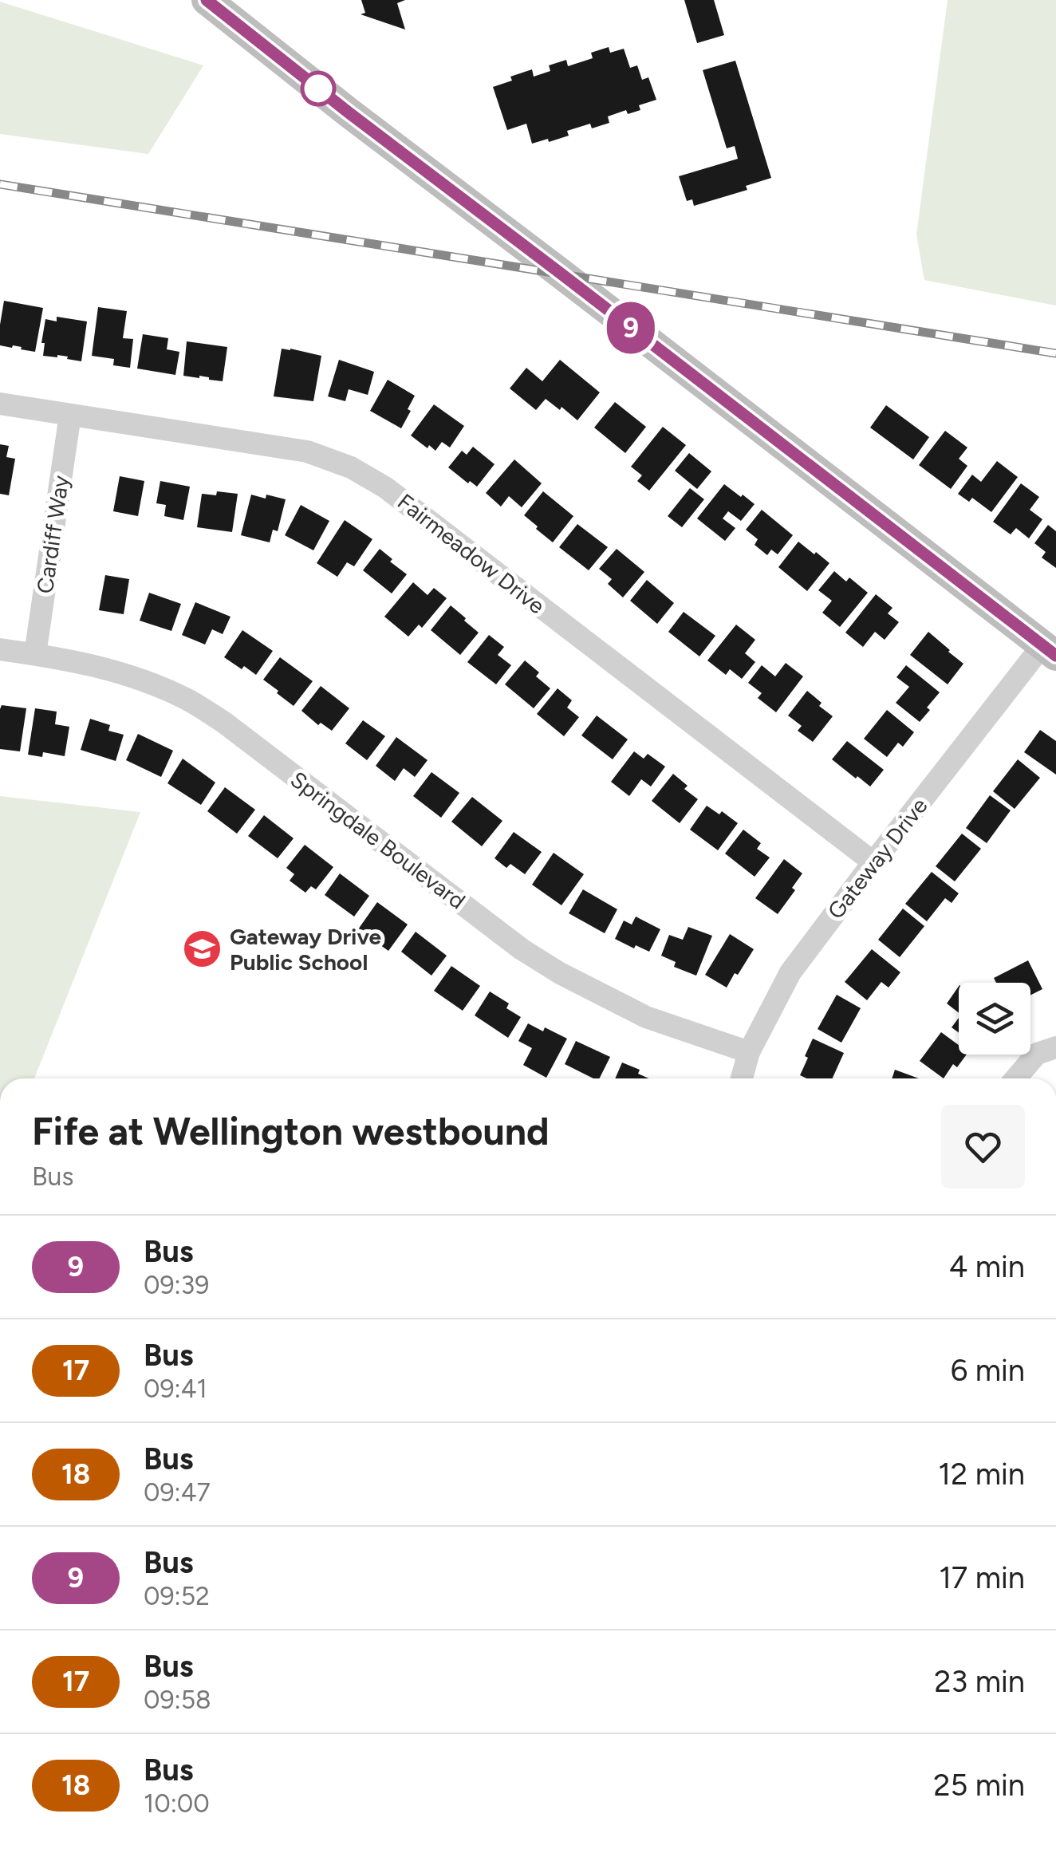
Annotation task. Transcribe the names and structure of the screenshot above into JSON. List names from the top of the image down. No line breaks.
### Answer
{"streets":{"street":["Cardiff Way","Fairmeadow Drive","Springdale Boulevard","Gateway Drive"]},"crossings":[["Cardiff Way","Fairmeadow Drive"],["Cardiff Way","Springdale Boulevard"],["Fairmeadow Drive","Gateway Drive"],["Springdale Boulevard","Gateway Drive"]],"places":{"school or university":["Gateway Drive Public School"]},"lines":["bus line 9"],"page":{"on_map":"9","heading":["Fife at Wellington westbound","Bus"],"list":[{"mark":"9","name":"Bus","note":"09:39","value":"4 min"},{"mark":"17","name":"Bus","note":"09:41","value":"6 min"},{"mark":"18","name":"Bus","note":"09:47","value":"12 min"},{"mark":"9","name":"Bus","note":"09:52","value":"17 min"},{"mark":"17","name":"Bus","note":"09:58","value":"23 min"},{"mark":"18","name":"Bus","note":"10:00","value":"25 min"}]}}
